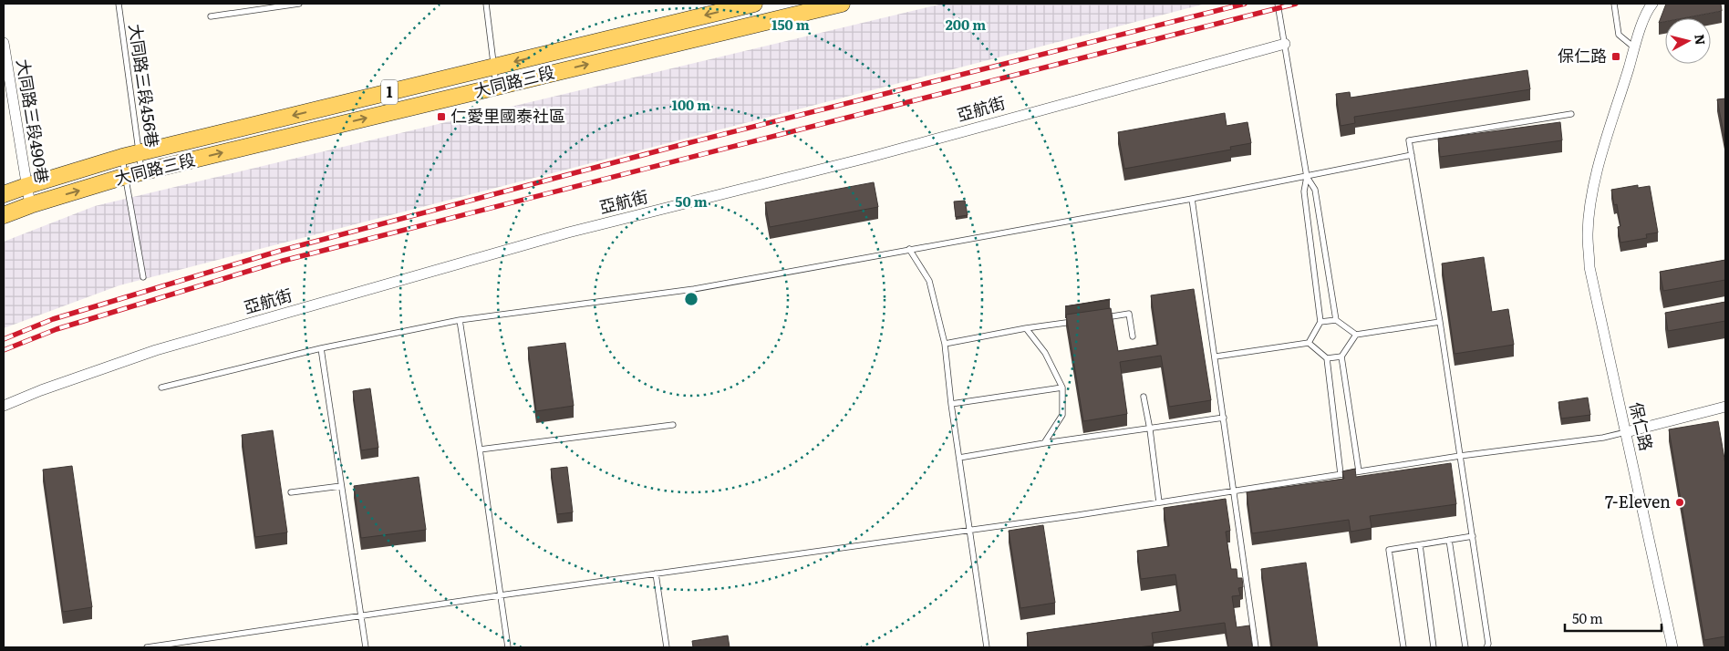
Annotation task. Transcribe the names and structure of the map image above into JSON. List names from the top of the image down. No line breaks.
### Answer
{"streets":{"main road":["大同路三段","1"],"street":["亞航街","大同路三段490巷","保仁路"],"lane":["大同路三段456巷"]},"crossings":[["大同路三段","大同路三段456巷"],["大同路三段","大同路三段490巷"]],"places":{"transit":["保仁路","仁愛里國泰社區"],"other":["7-Eleven"]},"scale_bar":"50 m","north":"right","rings":["200 m","150 m","100 m","50 m"]}
